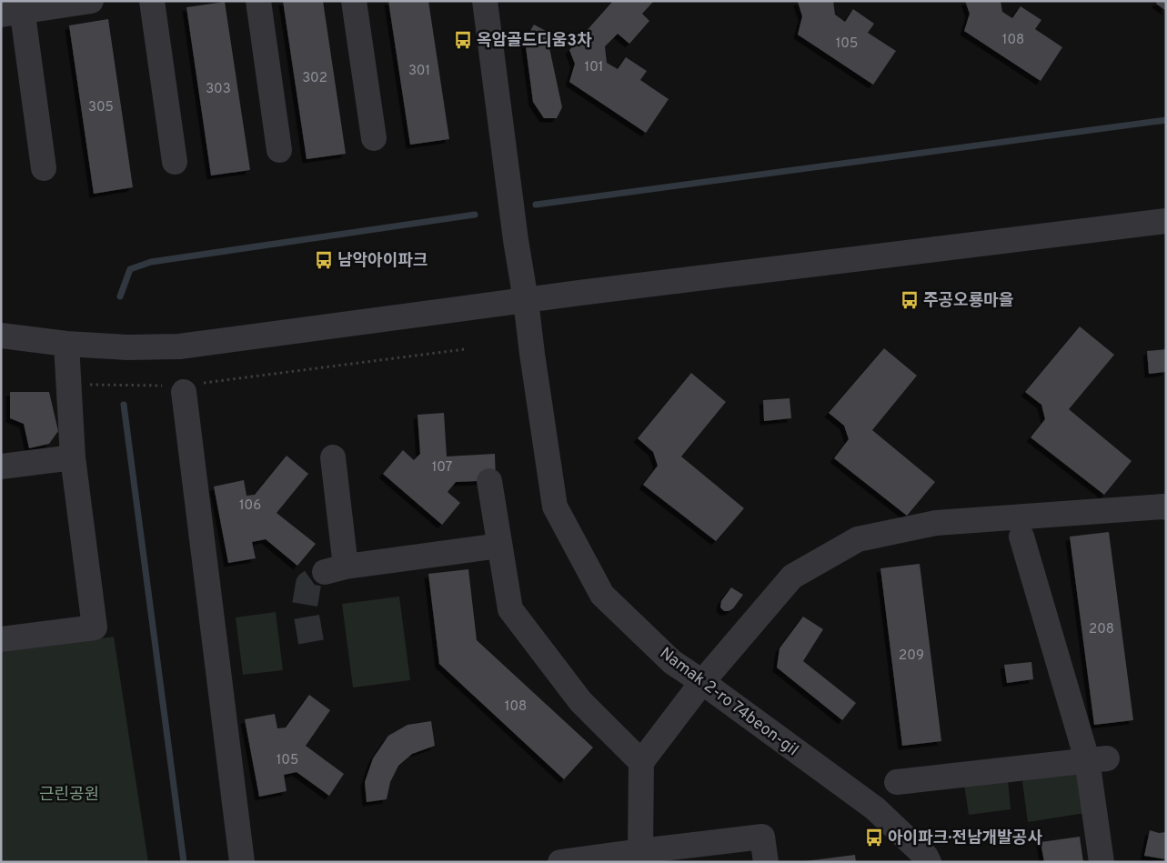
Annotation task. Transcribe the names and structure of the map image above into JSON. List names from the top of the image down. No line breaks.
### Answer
{"streets":{"street":["Namak 2-ro 74beon-gil"]},"parks":["근린공원"],"places":{"bus stop":["옥암골드디움3차","남악아이파크","주공오룡마을","아이파크·전남개발공사"]},"house_numbers":["108","105","101","301","302","303","305","107","106","208","209","108","105"]}
